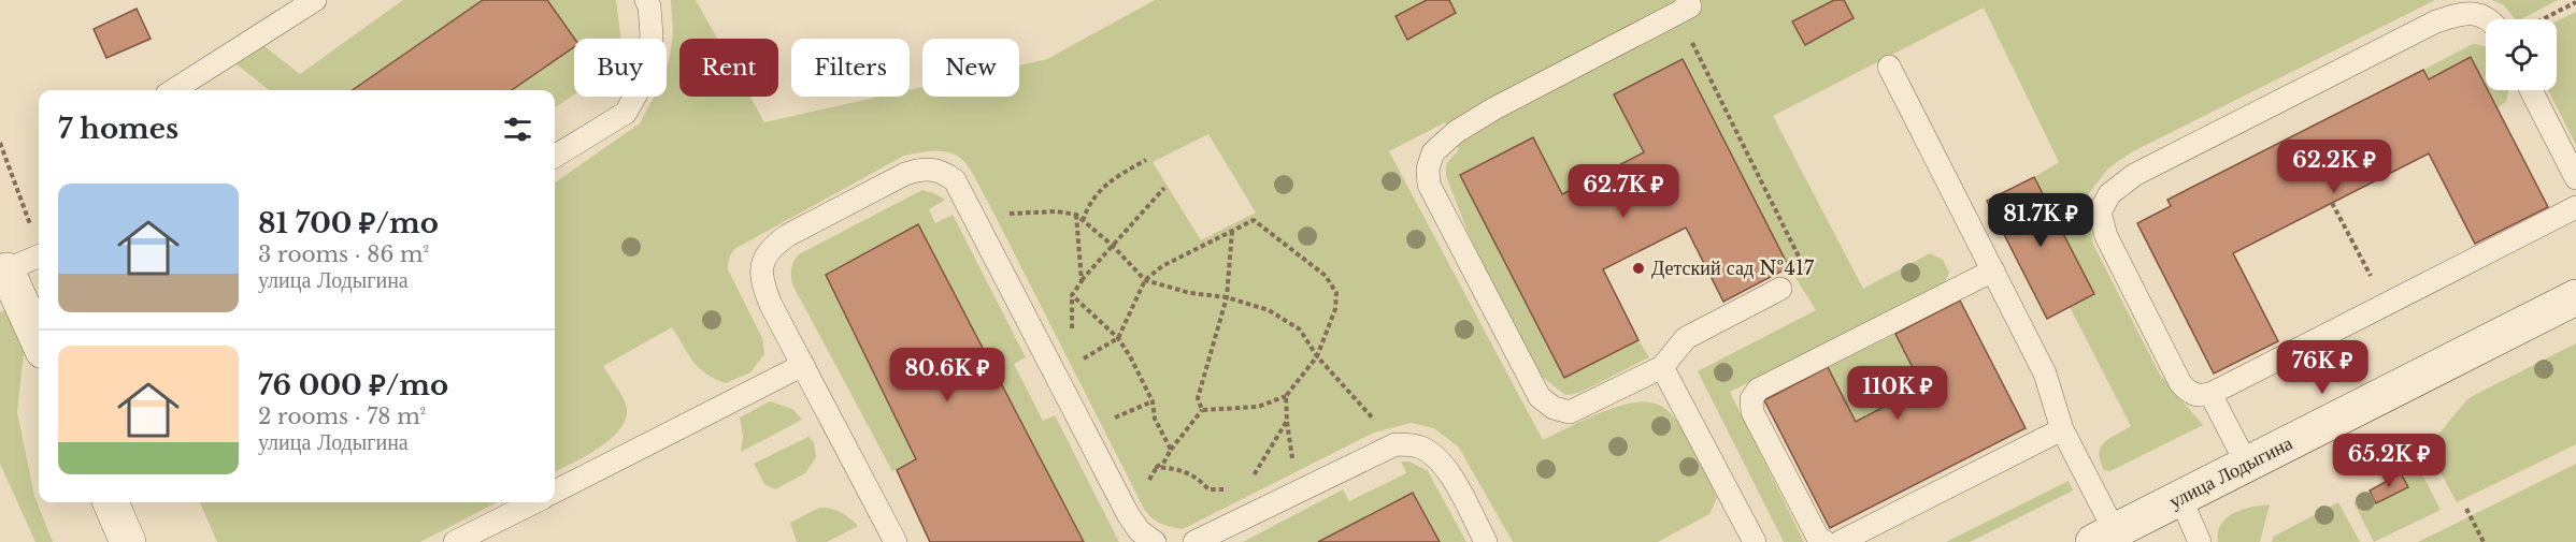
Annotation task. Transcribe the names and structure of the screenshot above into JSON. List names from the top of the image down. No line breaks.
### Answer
{"streets":{"main road":["улица Лодыгина"]},"places":["Детский сад №417"],"page":{"chip":["Buy","Rent","Filters","New"],"heading":"7 homes","price":["62.2K ₽","62.7K ₽","81.7K ₽","76K ₽","80.6K ₽","110K ₽","65.2K ₽"],"list":[{"name":"81 700 ₽/mo","note":"3 rooms · 86 m² · улица Лодыгина"},{"name":"76 000 ₽/mo","note":"2 rooms · 78 m² · улица Лодыгина"}]}}
